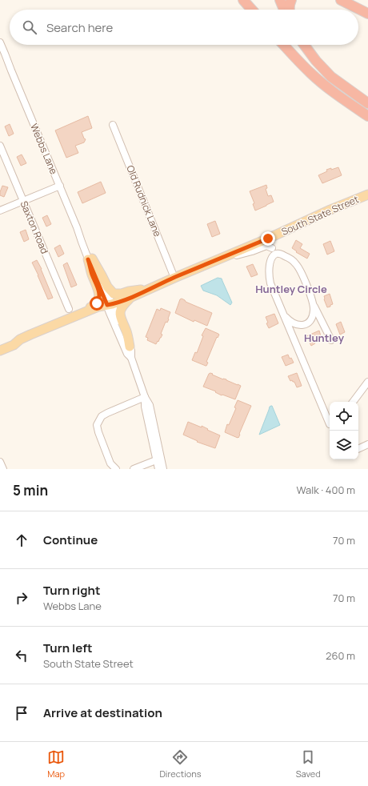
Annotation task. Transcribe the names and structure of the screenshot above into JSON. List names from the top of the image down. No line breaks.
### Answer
{"streets":{"main road":["South State Street"],"street":["Webbs Lane","Old Rudnick Lane","Saxton Road"]},"crossings":[["Webbs Lane","South State Street"],["Old Rudnick Lane","South State Street"]],"districts":["Huntley Circle","Huntley"],"page":{"search":"Search here","heading":["5 min","Walk · 400 m"],"list":[["Continue","70 m"],["Turn right","Webbs Lane","70 m"],["Turn left","South State Street","260 m"],"Arrive at destination"],"nav":["Map","Directions","Saved"]}}
